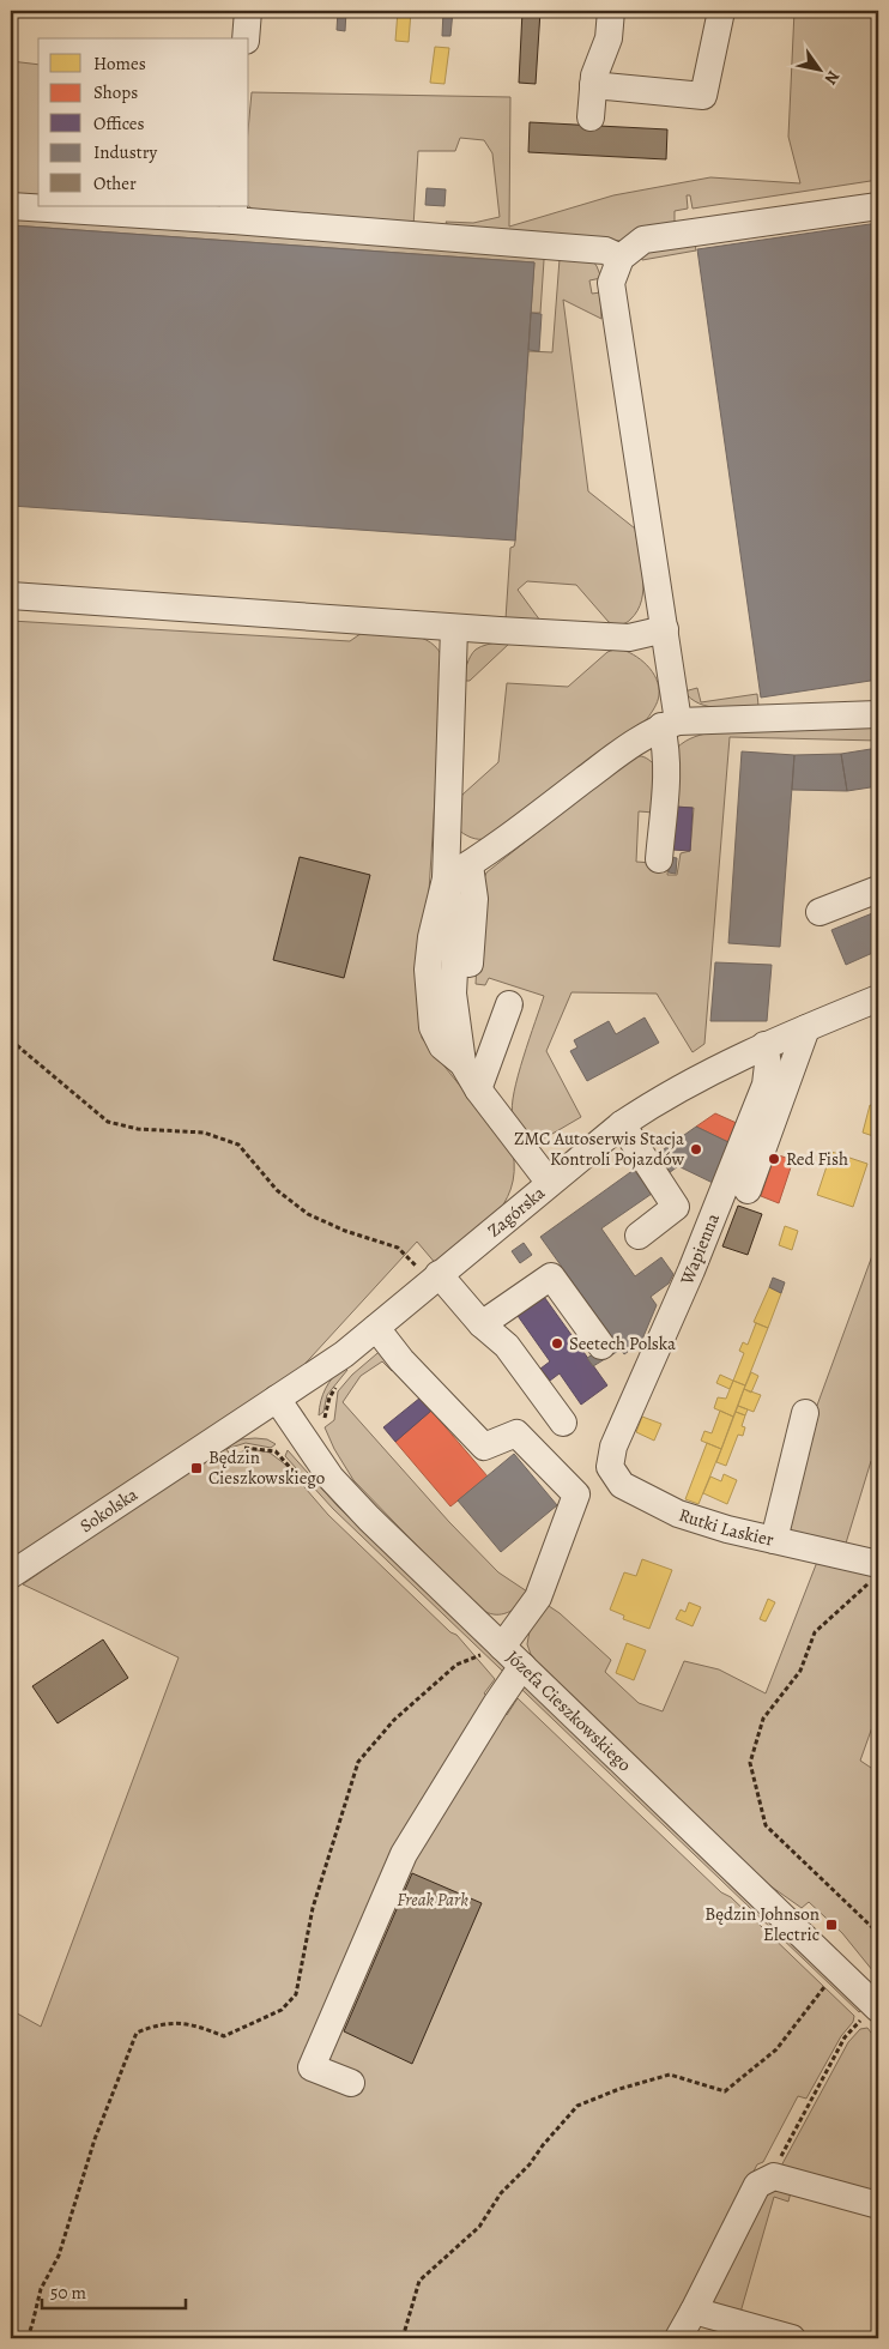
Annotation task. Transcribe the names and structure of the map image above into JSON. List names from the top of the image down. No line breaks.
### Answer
{"streets":{"street":["Zagórska","Wapienna","Sokolska","Rutki Laskier","Józefa Cieszkowskiego"]},"crossings":[["Zagórska","Wapienna"],["Zagórska","Sokolska"],["Zagórska","Józefa Cieszkowskiego"],["Wapienna","Rutki Laskier"]],"parks":["Freak Park"],"places":{"other":["ZMC Autoserwis Stacja Kontroli Pojazdów","Red Fish","Seetech Polska"],"transit":["Będzin Cieszkowskiego","Będzin Johnson Electric"]},"legend":["Homes","Shops","Offices","Industry","Other"],"scale_bar":"50 m","north":"bottom right"}
